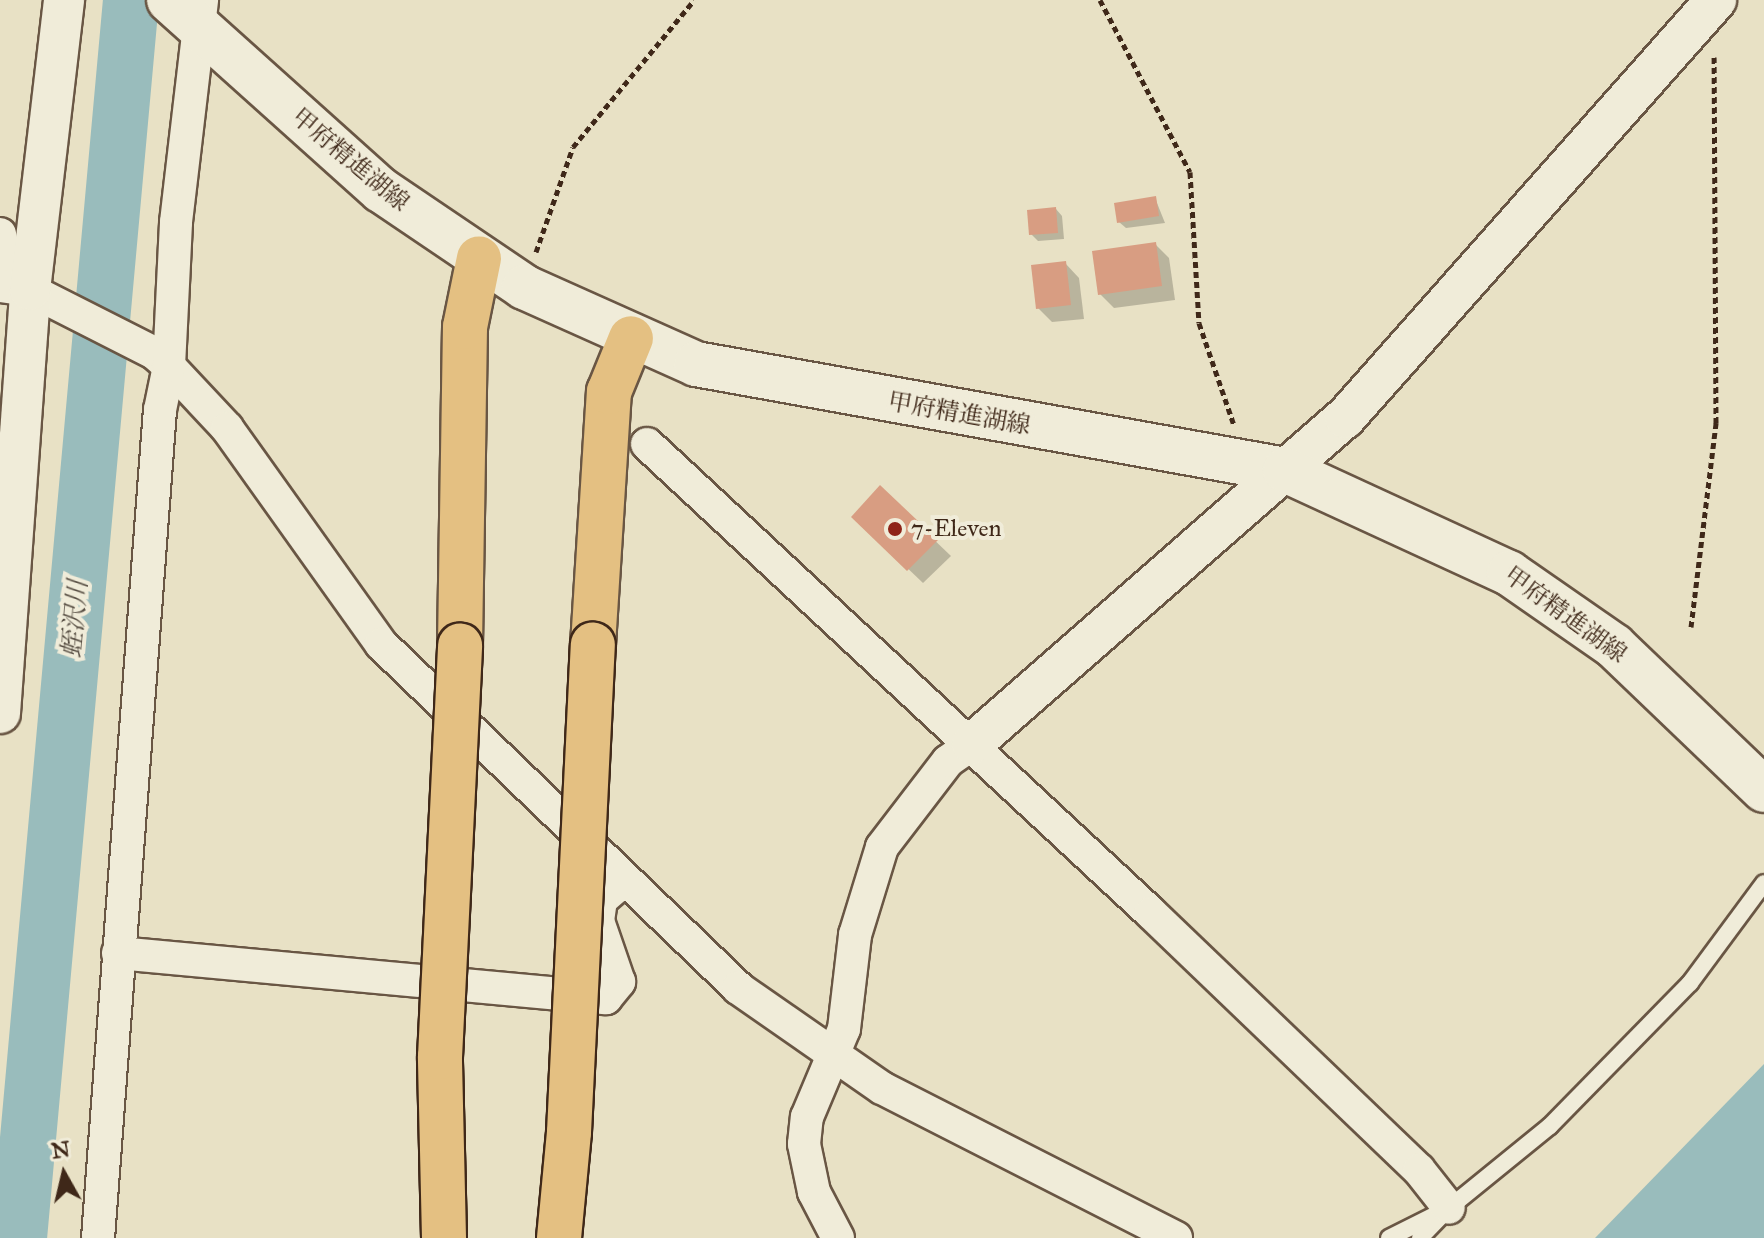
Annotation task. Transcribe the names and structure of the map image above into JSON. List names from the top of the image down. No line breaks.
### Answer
{"streets":{"main road":["甲府精進湖線"]},"water":["蛭沢川"],"places":["7-Eleven"],"north":"top"}
